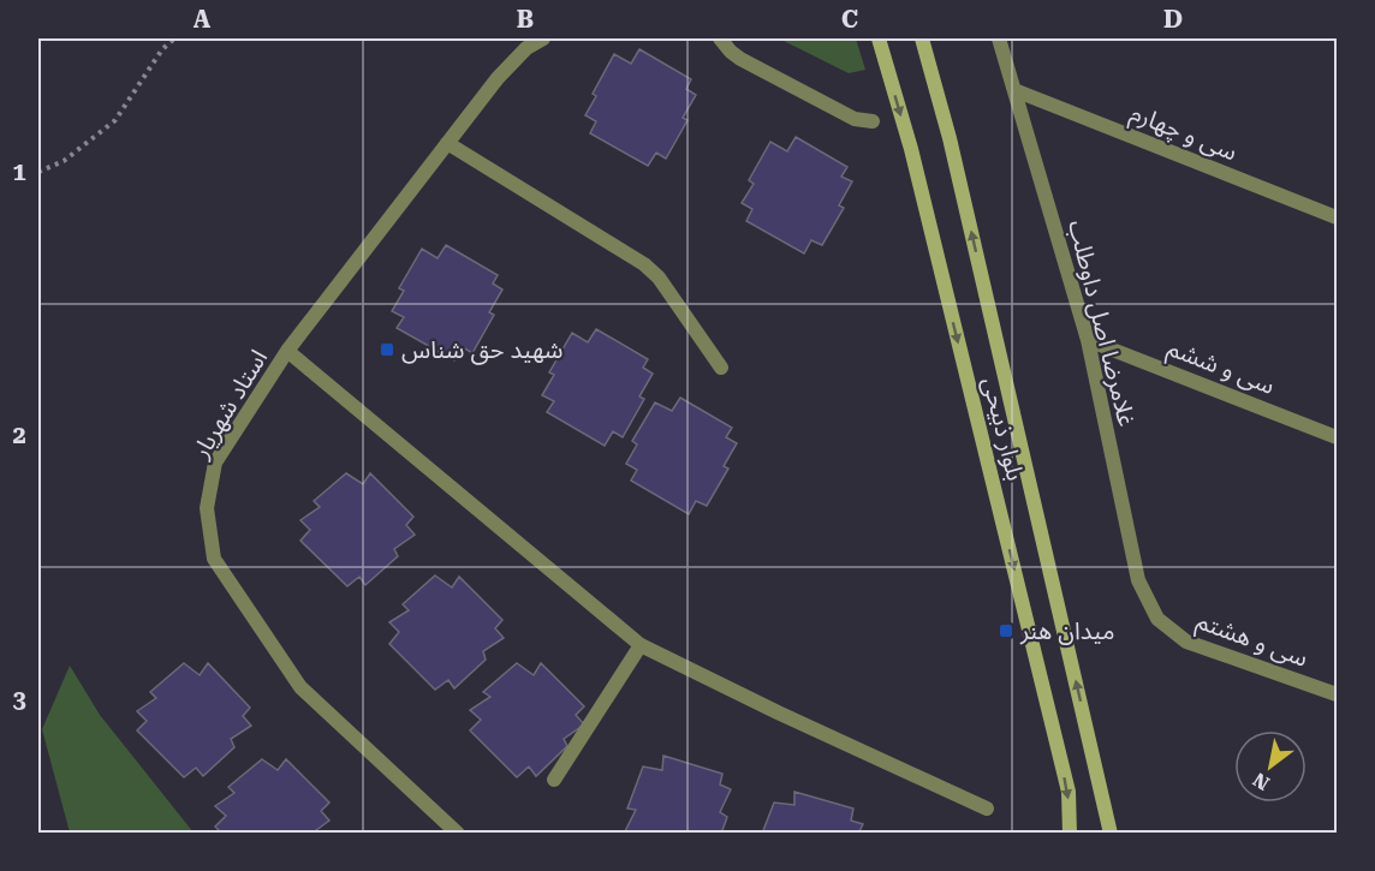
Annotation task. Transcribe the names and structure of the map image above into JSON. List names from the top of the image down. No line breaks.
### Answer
{"streets":{"main road":["بلوار ذبیحی"],"street":["سی و چهارم","غلامرضا اصل داوطلب","سی و ششم","استاد شهریار","سی و هشتم"]},"crossings":[["سی و چهارم","غلامرضا اصل داوطلب"],["غلامرضا اصل داوطلب","سی و ششم"],["غلامرضا اصل داوطلب","سی و هشتم"]],"places":{"transit":["شهید حق شناس","میدان هنر"]},"north":"bottom left","grid":{"columns":["A","B","C","D"],"rows":["1","2","3"]}}
